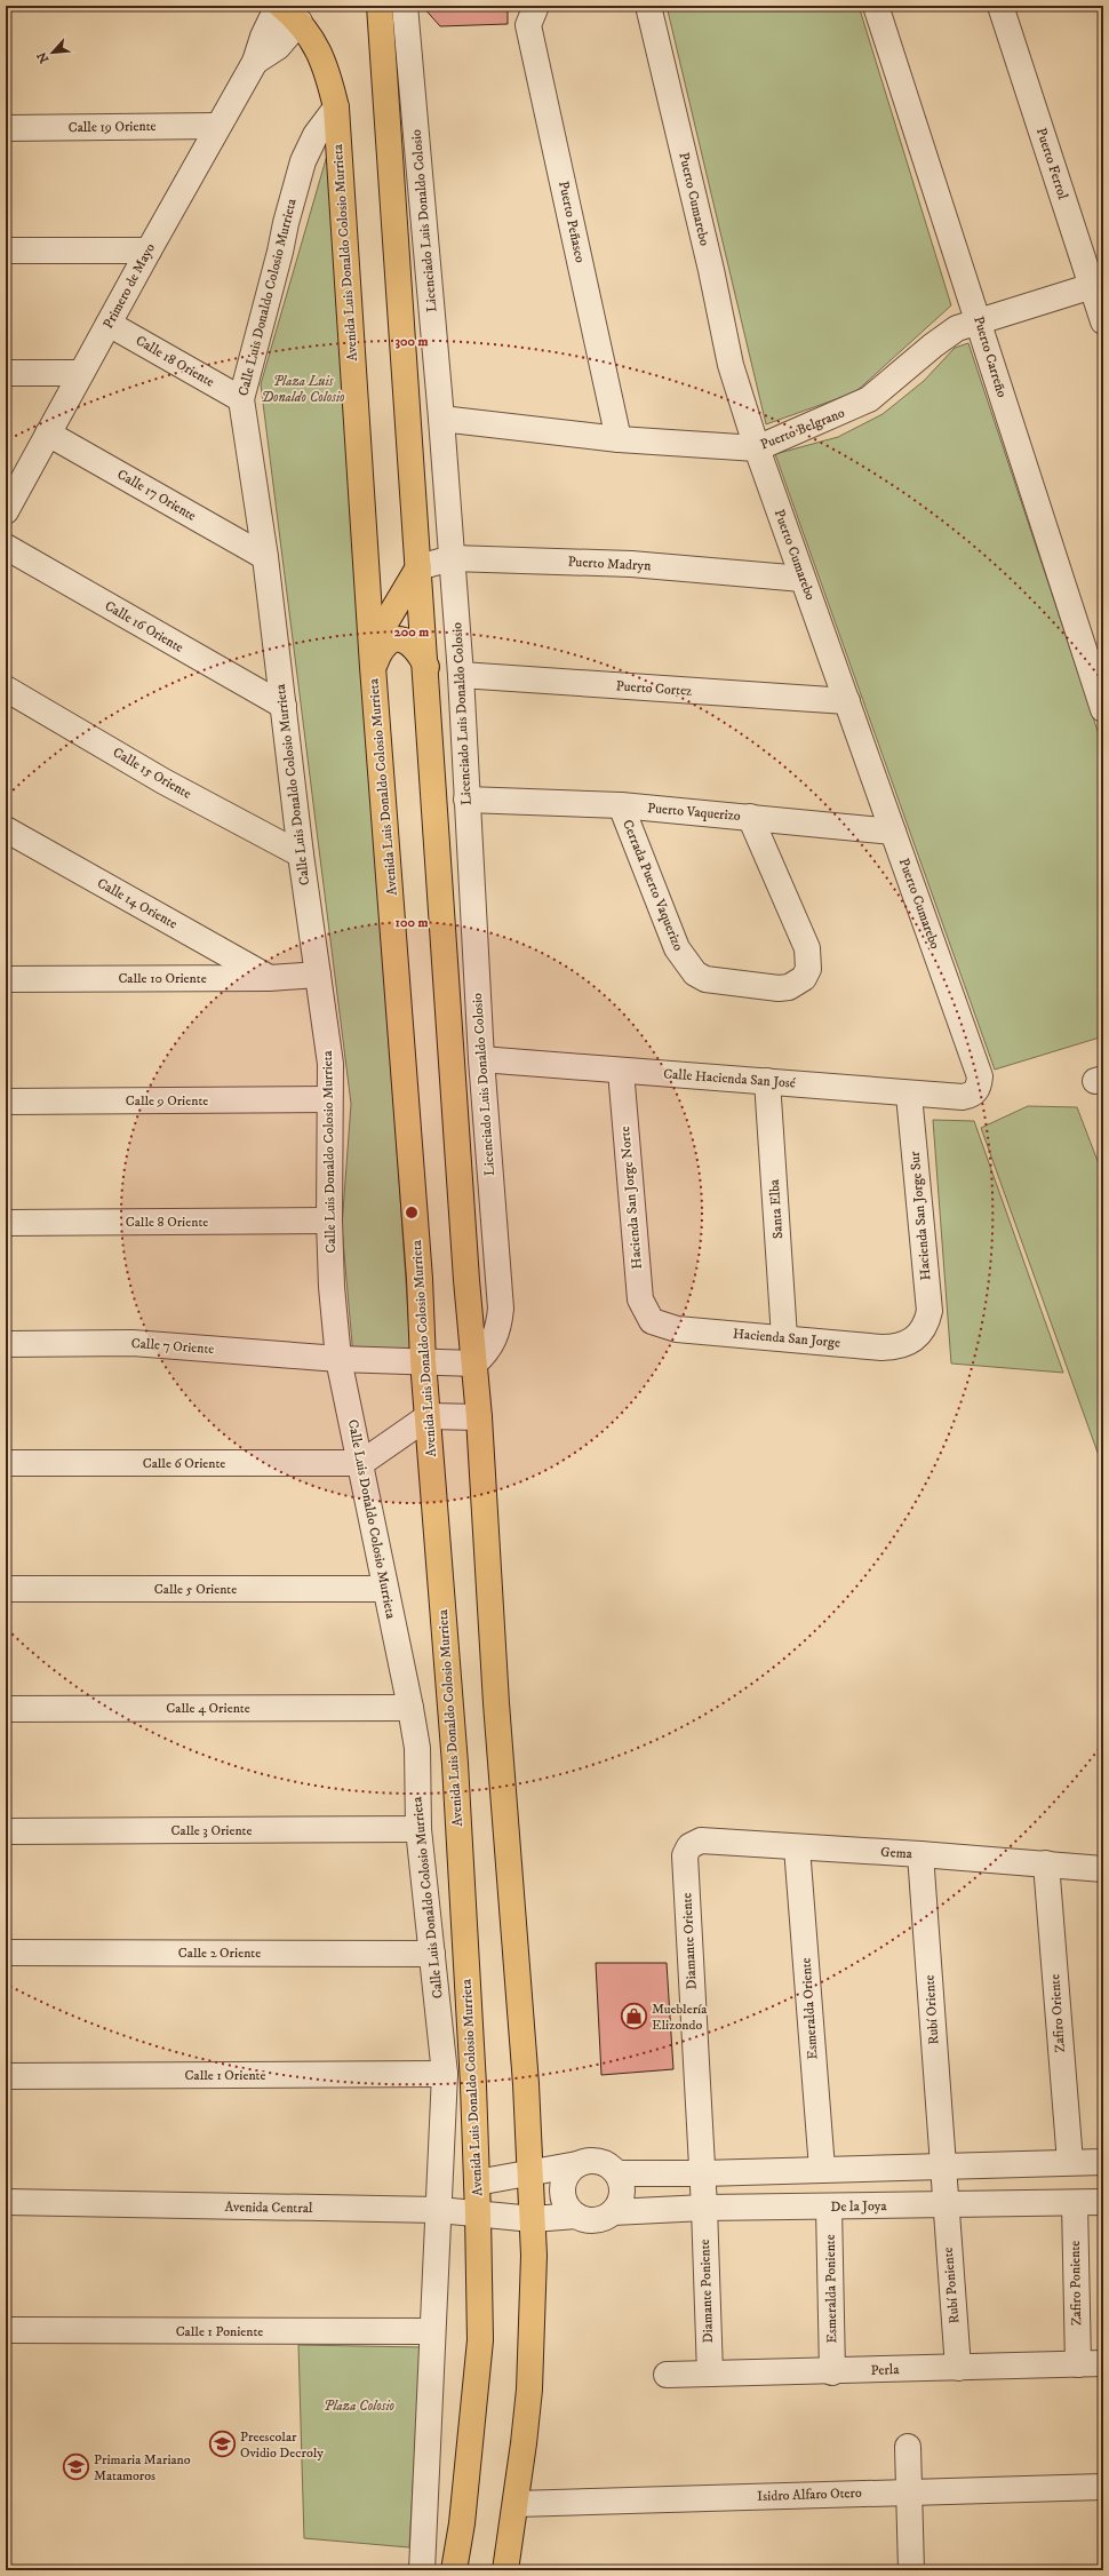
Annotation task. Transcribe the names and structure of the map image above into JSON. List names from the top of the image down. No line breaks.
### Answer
{"streets":{"main road":["Avenida Luis Donaldo Colosio Murrieta"],"street":["Calle 19 Oriente","Puerto Ferrol","Puerto Cumarebo","Licenciado Luis Donaldo Colosio","Puerto Peñasco","Primero de Mayo","Calle Luis Donaldo Colosio Murrieta","Puerto Carreño","Calle 18 Oriente","Puerto Belgrano","Calle 17 Oriente","Puerto Madryn","Calle 16 Oriente","Puerto Cortez","Calle 15 Oriente","Puerto Vaquerizo","Cerrada Puerto Vaquerizo","Calle 14 Oriente","Calle 10 Oriente","Calle Hacienda San José","Calle 9 Oriente","Hacienda San Jorge Norte","Santa Elba","Hacienda San Jorge Sur","Calle 8 Oriente","Hacienda San Jorge","Calle 7 Oriente","Calle 6 Oriente","Calle 5 Oriente","Calle 4 Oriente","Calle 3 Oriente","Gema","Diamante Oriente","Calle 2 Oriente","Esmeralda Oriente","Rubí Oriente","Zafiro Oriente","Calle 1 Oriente","De la Joya","Avenida Central","Zafiro Poniente","Rubí Poniente","Esmeralda Poniente","Diamante Poniente","Calle 1 Poniente","Perla","Isidro Alfaro Otero"]},"crossings":[["Calle 19 Oriente","Primero de Mayo"],["Puerto Ferrol","Puerto Belgrano"],["Puerto Cumarebo","Puerto Belgrano"],["Puerto Cumarebo","Puerto Madryn"],["Puerto Cumarebo","Puerto Cortez"],["Puerto Cumarebo","Puerto Vaquerizo"],["Puerto Cumarebo","Calle Hacienda San José"],["Licenciado Luis Donaldo Colosio","Puerto Belgrano"],["Licenciado Luis Donaldo Colosio","Puerto Madryn"],["Licenciado Luis Donaldo Colosio","Puerto Cortez"],["Licenciado Luis Donaldo Colosio","Puerto Vaquerizo"],["Licenciado Luis Donaldo Colosio","Calle Hacienda San José"],["Puerto Peñasco","Puerto Belgrano"],["Avenida Luis Donaldo Colosio Murrieta","Primero de Mayo"],["Avenida Luis Donaldo Colosio Murrieta","Calle Luis Donaldo Colosio Murrieta"],["Avenida Luis Donaldo Colosio Murrieta","Calle 7 Oriente"],["Avenida Luis Donaldo Colosio Murrieta","Avenida Central"],["Primero de Mayo","Calle 18 Oriente"],["Primero de Mayo","Calle 17 Oriente"],["Calle Luis Donaldo Colosio Murrieta","Calle 18 Oriente"],["Calle Luis Donaldo Colosio Murrieta","Calle 17 Oriente"],["Calle Luis Donaldo Colosio Murrieta","Calle 16 Oriente"],["Calle Luis Donaldo Colosio Murrieta","Calle 15 Oriente"],["Calle Luis Donaldo Colosio Murrieta","Calle 10 Oriente"],["Calle Luis Donaldo Colosio Murrieta","Calle 9 Oriente"],["Calle Luis Donaldo Colosio Murrieta","Calle 8 Oriente"],["Calle Luis Donaldo Colosio Murrieta","Calle 7 Oriente"],["Calle Luis Donaldo Colosio Murrieta","Calle 6 Oriente"],["Calle Luis Donaldo Colosio Murrieta","Calle 5 Oriente"],["Calle Luis Donaldo Colosio Murrieta","Calle 4 Oriente"],["Calle Luis Donaldo Colosio Murrieta","Calle 3 Oriente"],["Calle Luis Donaldo Colosio Murrieta","Calle 2 Oriente"],["Calle Luis Donaldo Colosio Murrieta","Calle 1 Oriente"],["Calle Luis Donaldo Colosio Murrieta","Avenida Central"],["Calle Luis Donaldo Colosio Murrieta","Calle 1 Poniente"],["Puerto Carreño","Puerto Belgrano"],["Puerto Vaquerizo","Cerrada Puerto Vaquerizo"],["Calle 14 Oriente","Calle 10 Oriente"],["Calle Hacienda San José","Hacienda San Jorge Norte"],["Calle Hacienda San José","Santa Elba"],["Calle Hacienda San José","Hacienda San Jorge Sur"],["Hacienda San Jorge Norte","Hacienda San Jorge"],["Santa Elba","Hacienda San Jorge"],["Hacienda San Jorge Sur","Hacienda San Jorge"],["Gema","Diamante Oriente"],["Gema","Esmeralda Oriente"],["Gema","Rubí Oriente"],["Gema","Zafiro Oriente"],["Diamante Oriente","De la Joya"],["Diamante Oriente","Diamante Poniente"],["Rubí Oriente","De la Joya"],["Rubí Oriente","Rubí Poniente"],["De la Joya","Avenida Central"],["De la Joya","Zafiro Poniente"],["De la Joya","Rubí Poniente"],["De la Joya","Esmeralda Poniente"],["De la Joya","Diamante Poniente"],["Zafiro Poniente","Perla"],["Rubí Poniente","Perla"],["Esmeralda Poniente","Perla"],["Diamante Poniente","Perla"]],"parks":["Plaza Luis Donaldo Colosio","Plaza Colosio"],"places":{"shop":["Mueblería Elizondo"],"school or university":["Preescolar Ovidio Decroly","Primaria Mariano Matamoros"]},"north":"bottom left","rings":["300 m","200 m","100 m"]}
